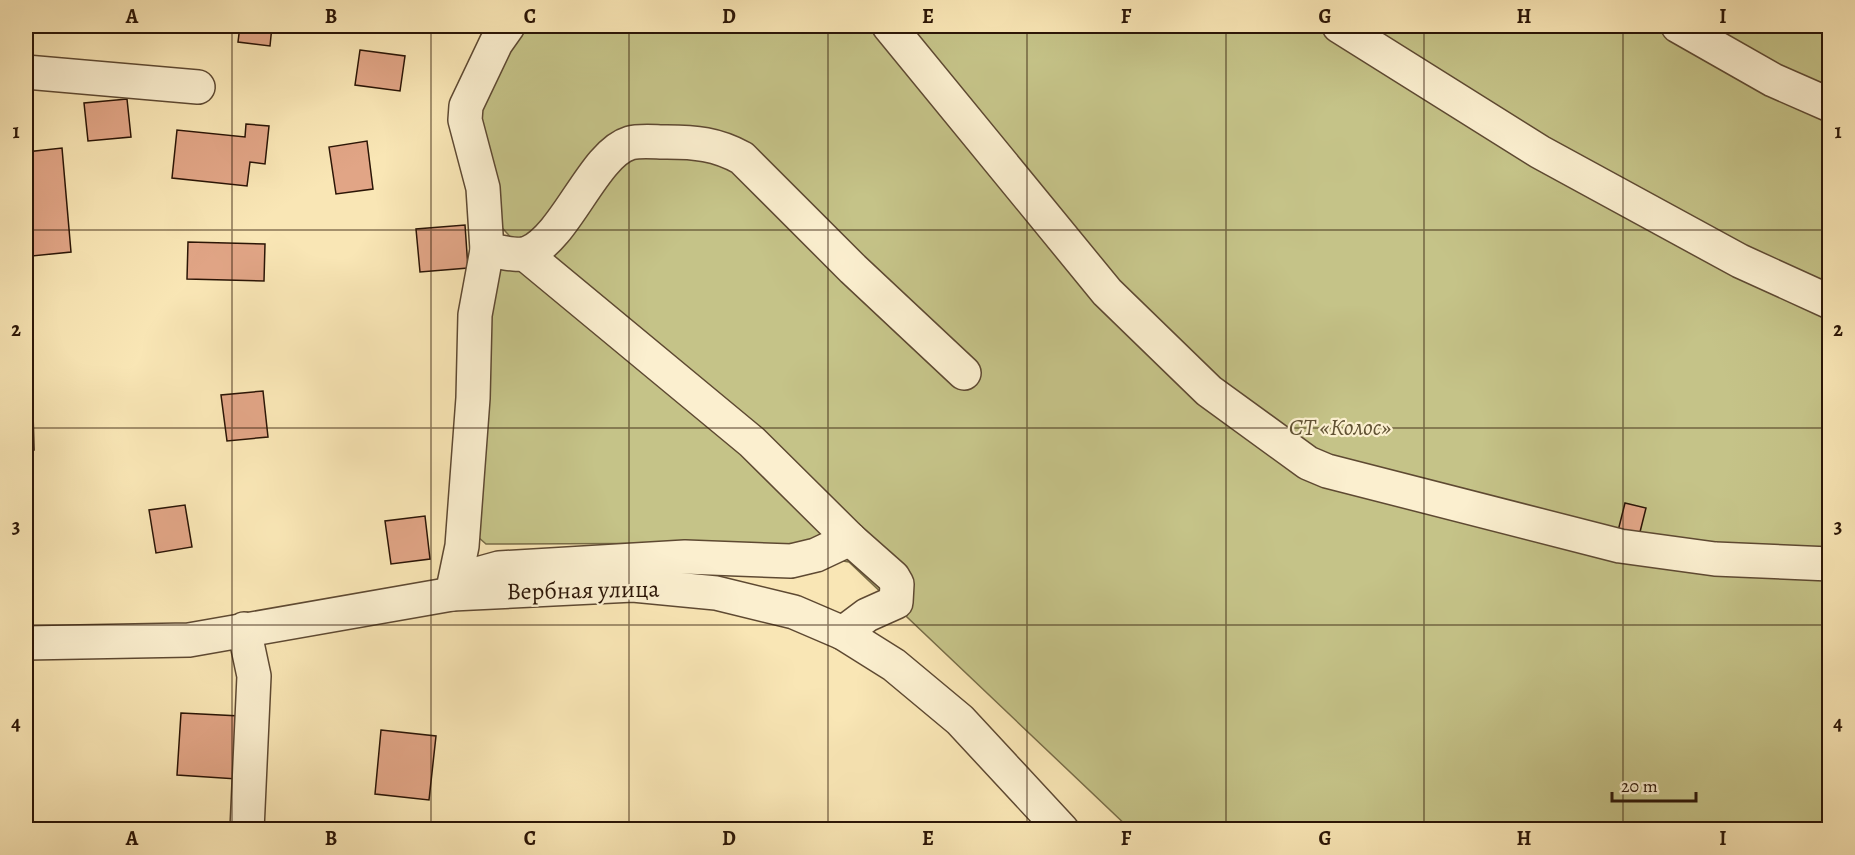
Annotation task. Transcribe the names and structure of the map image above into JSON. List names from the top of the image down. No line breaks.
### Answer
{"streets":{"street":["Вербная улица"]},"parks":["СТ «Колос»"],"scale_bar":"20 m","grid":{"columns":["A","B","C","D","E","F","G","H","I"],"rows":["1","2","3","4"]}}
